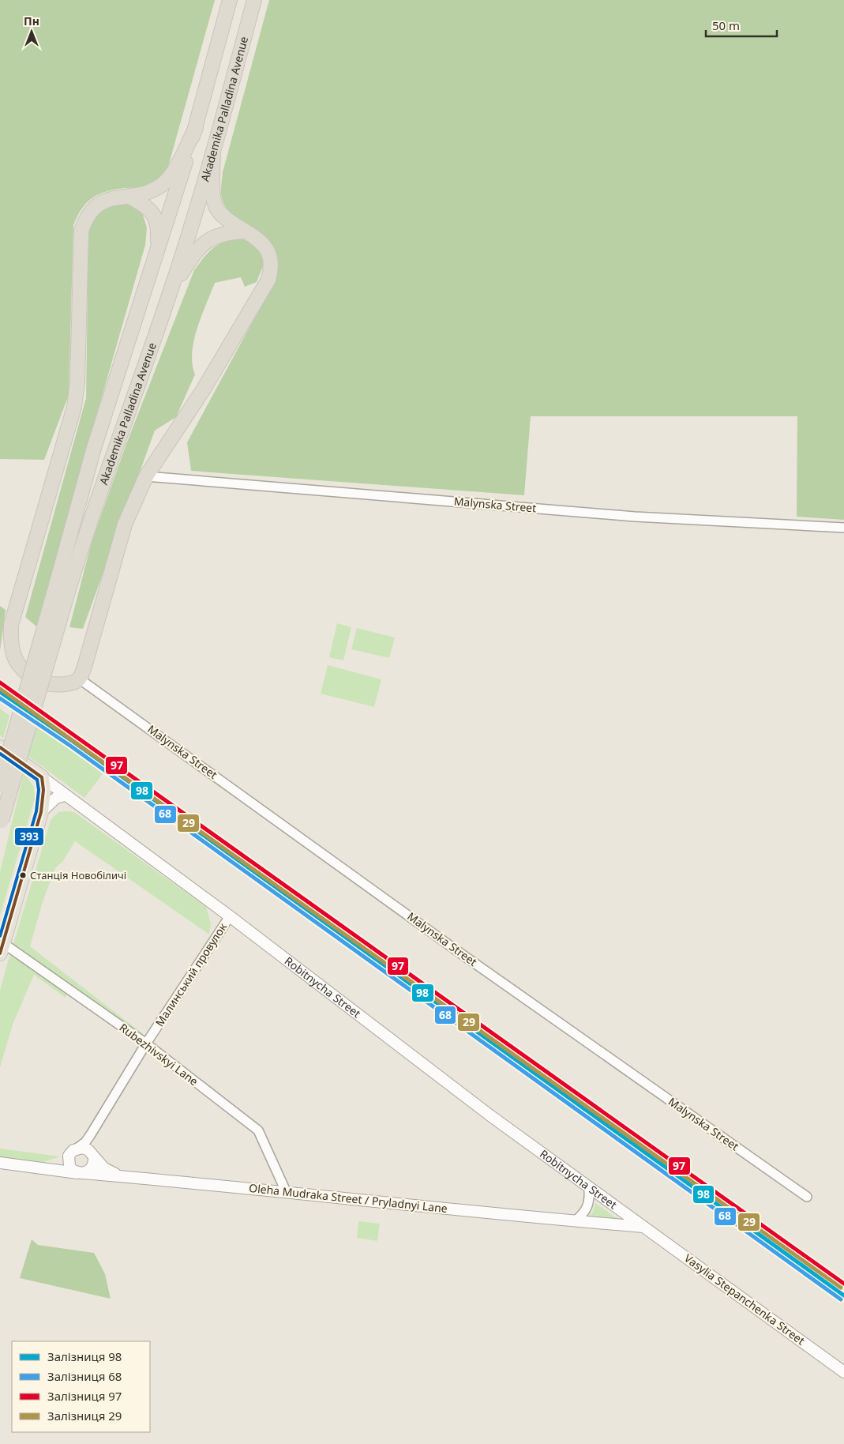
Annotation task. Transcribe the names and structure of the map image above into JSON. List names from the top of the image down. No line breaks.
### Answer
{"streets":{"highway":["Akademika Palladina Avenue"],"main road":["Robitnycha Street"],"street":["Malynska Street","Малинський провулок","Rubezhivskyi Lane","Oleha Mudraka Street / Pryladnyi Lane","Vasylia Stepanchenka Street"]},"crossings":[["Малинський провулок","Robitnycha Street"],["Малинський провулок","Rubezhivskyi Lane"],["Малинський провулок","Oleha Mudraka Street / Pryladnyi Lane"],["Robitnycha Street","Oleha Mudraka Street / Pryladnyi Lane"],["Robitnycha Street","Vasylia Stepanchenka Street"],["Rubezhivskyi Lane","Oleha Mudraka Street / Pryladnyi Lane"],["Oleha Mudraka Street / Pryladnyi Lane","Vasylia Stepanchenka Street"]],"places":["Станція Новобіличі"],"lines":["rail line 97","rail line 29","rail line 98","rail line 68","transit line 97","transit line 393"],"legend":["Залізниця 98","Залізниця 68","Залізниця 97","Залізниця 29"],"scale_bar":"50 m","north":"top"}
